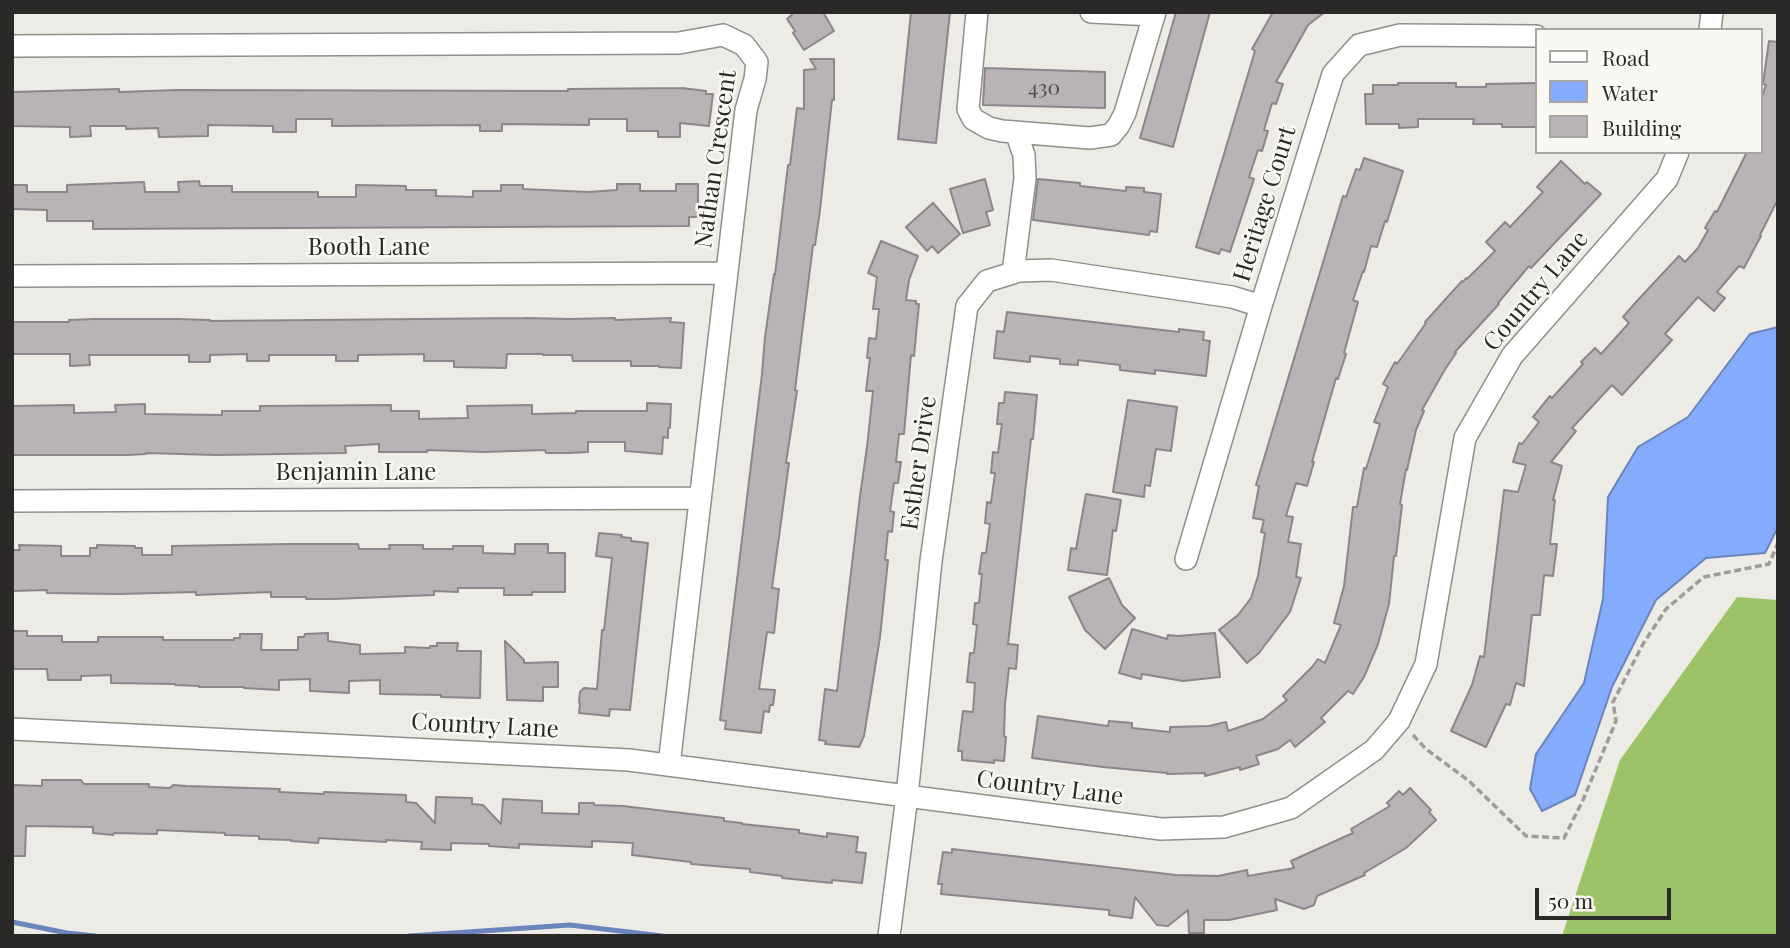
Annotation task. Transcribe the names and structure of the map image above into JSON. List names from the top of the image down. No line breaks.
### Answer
{"streets":{"street":["Nathan Crescent","Heritage Court","Booth Lane","Country Lane","Esther Drive","Benjamin Lane"]},"crossings":[["Nathan Crescent","Booth Lane"],["Nathan Crescent","Country Lane"],["Nathan Crescent","Benjamin Lane"],["Heritage Court","Esther Drive"],["Country Lane","Esther Drive"]],"house_numbers":["430"],"legend":["Road","Water","Building"],"scale_bar":"50 m"}
